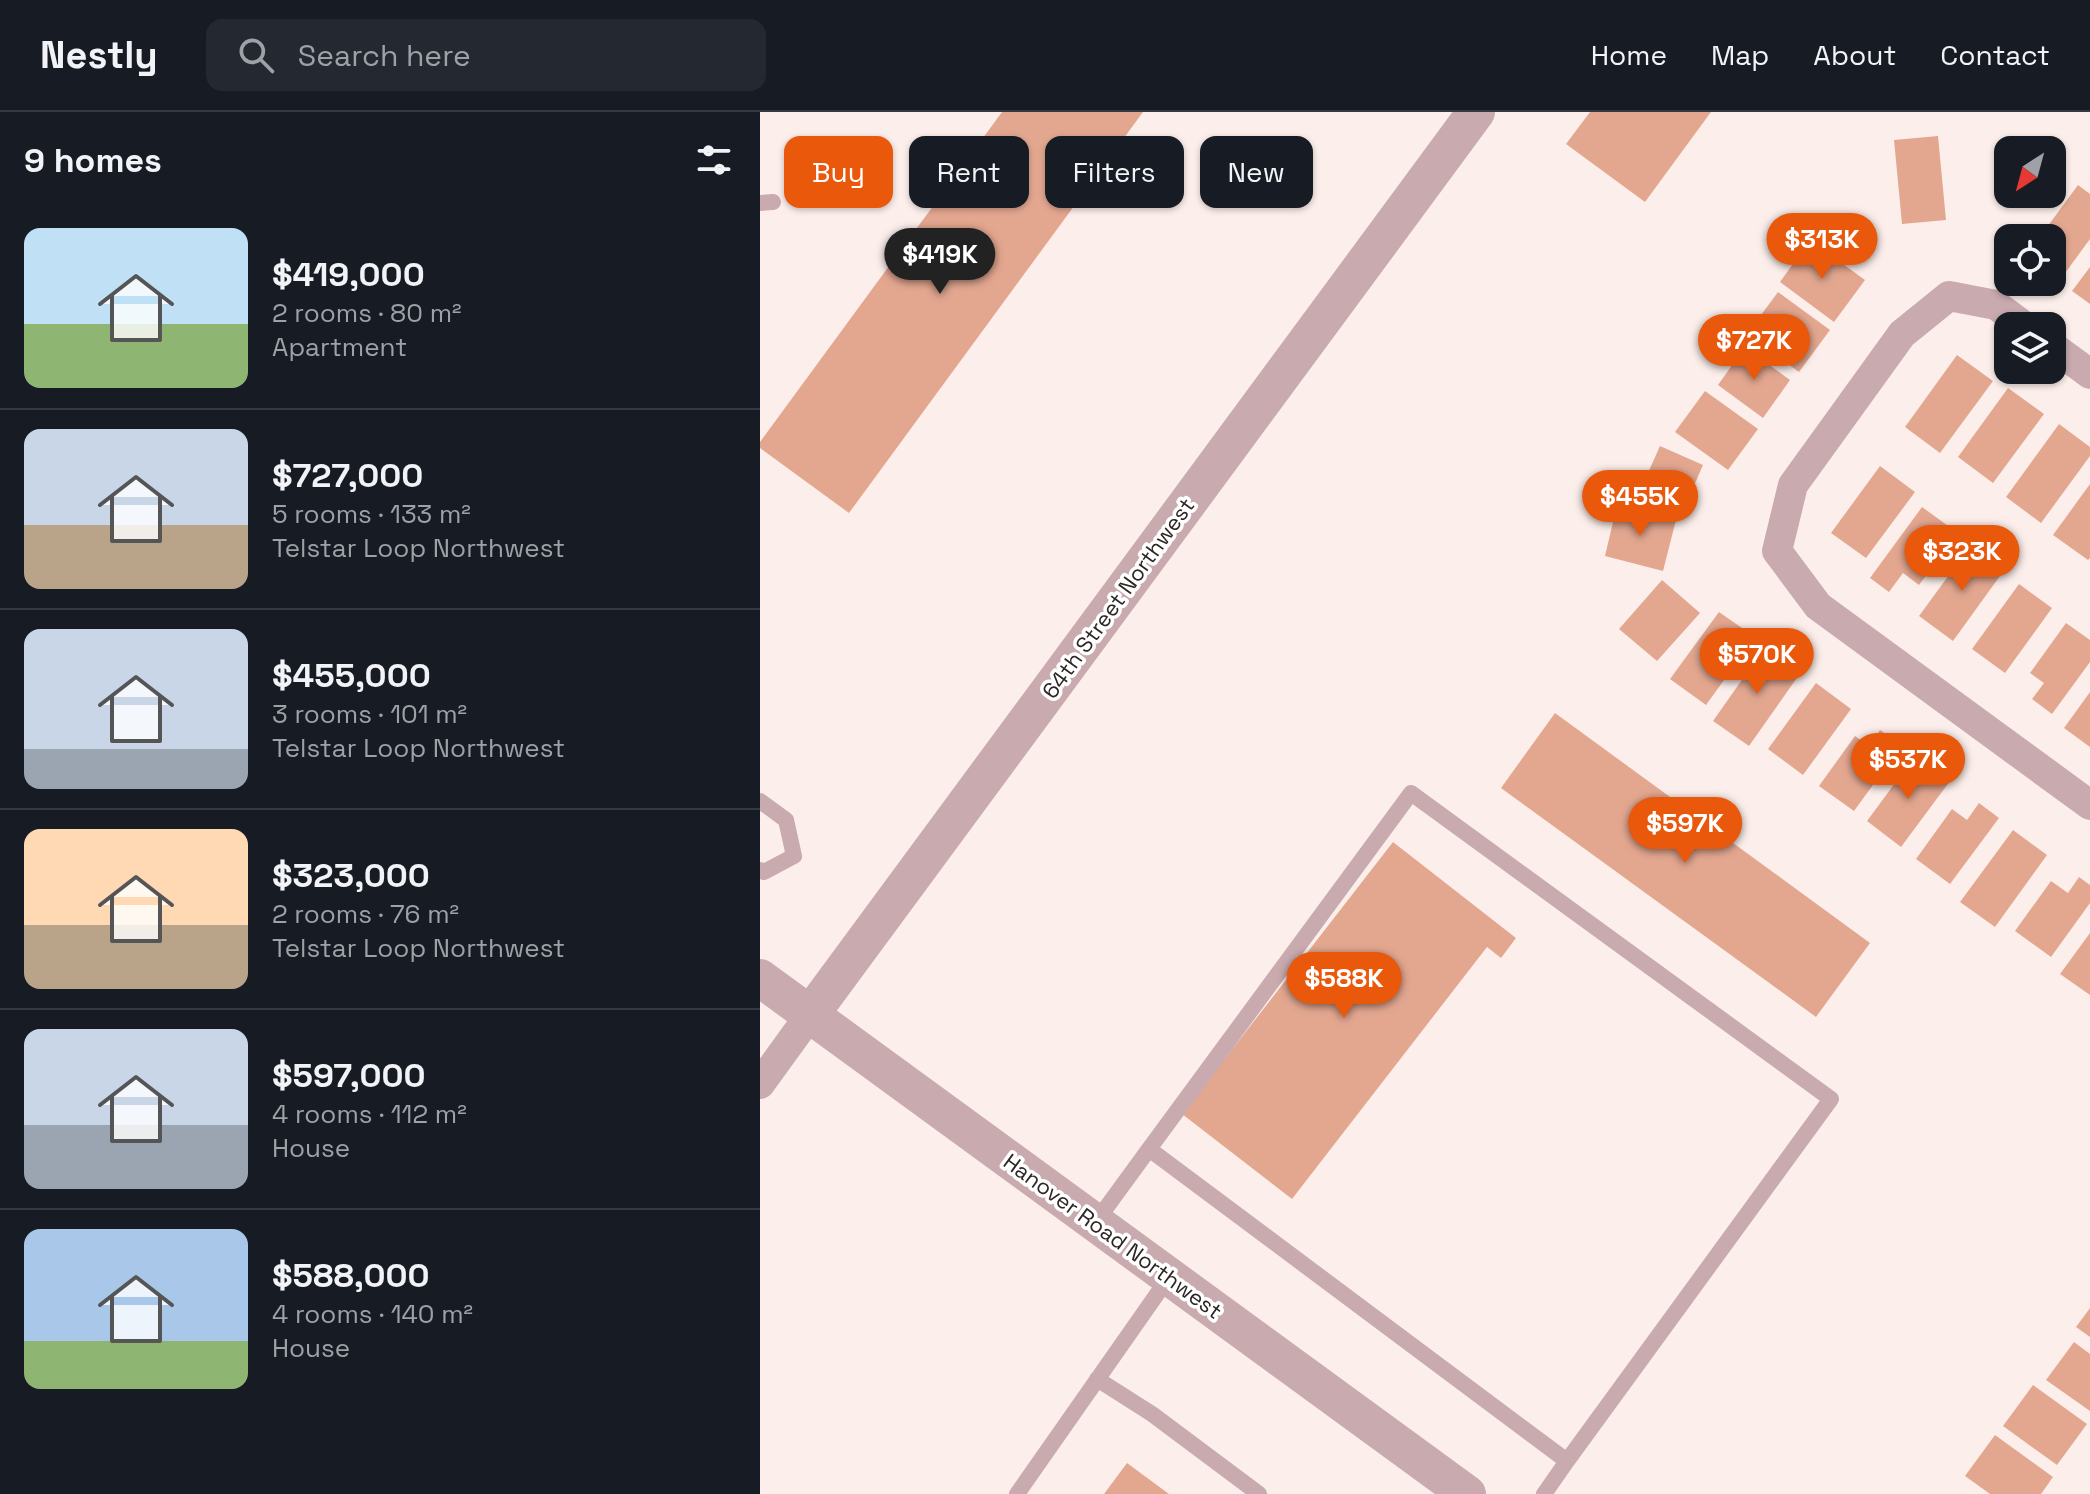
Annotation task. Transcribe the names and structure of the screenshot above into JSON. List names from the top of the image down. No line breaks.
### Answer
{"streets":{"street":["64th Street Northwest","Hanover Road Northwest"]},"crossings":[["64th Street Northwest","Hanover Road Northwest"]],"north":"bottom left","page":{"header":"Nestly","search":"Search here","nav":["Home","Map","About","Contact"],"heading":"9 homes","chip":["Buy","Rent","Filters","New"],"list":[{"name":"$419,000","note":"2 rooms · 80 m² · Apartment"},{"name":"$727,000","note":"5 rooms · 133 m² · Telstar Loop Northwest"},{"name":"$455,000","note":"3 rooms · 101 m² · Telstar Loop Northwest"},{"name":"$323,000","note":"2 rooms · 76 m² · Telstar Loop Northwest"},{"name":"$597,000","note":"4 rooms · 112 m² · House"},{"name":"$588,000","note":"4 rooms · 140 m² · House"}],"price":["$313K","$419K","$727K","$455K","$323K","$570K","$537K","$597K","$588K"]}}
